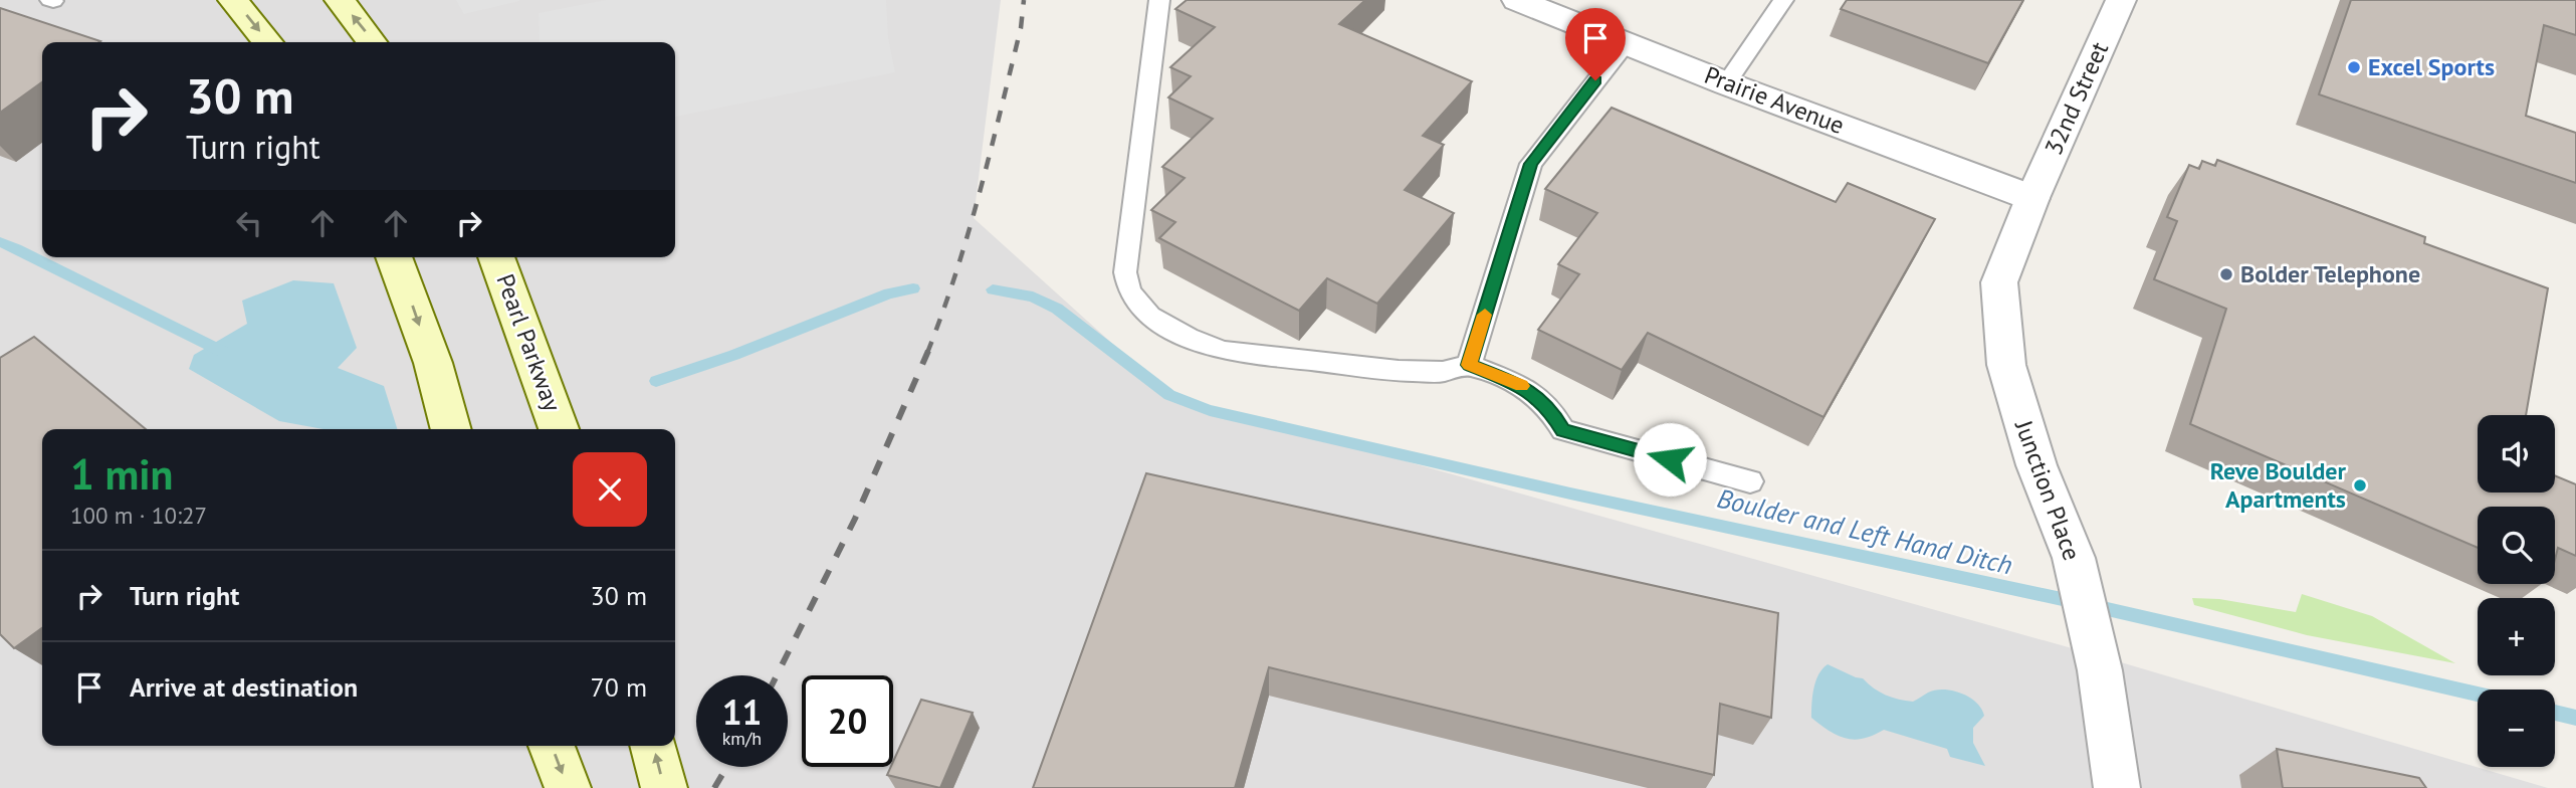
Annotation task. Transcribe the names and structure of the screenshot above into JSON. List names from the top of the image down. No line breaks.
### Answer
{"streets":{"main road":["Pearl Parkway"],"street":["32nd Street","Prairie Avenue","Junction Place"]},"crossings":[["32nd Street","Prairie Avenue"],["32nd Street","Junction Place"],["Prairie Avenue","Junction Place"]],"water":["Boulder and Left Hand Ditch"],"places":["Excel Sports","Bolder Telephone","Reve Boulder Apartments"],"page":{"turn":["30 m","Turn right"],"map_buttons":["+","−"],"heading":["1 min","100 m · 10:27"],"list":[{"name":"Turn right","value":"30 m"},{"name":"Arrive at destination","value":"70 m"}],"speed":"11 km/h","limit":"20"}}
